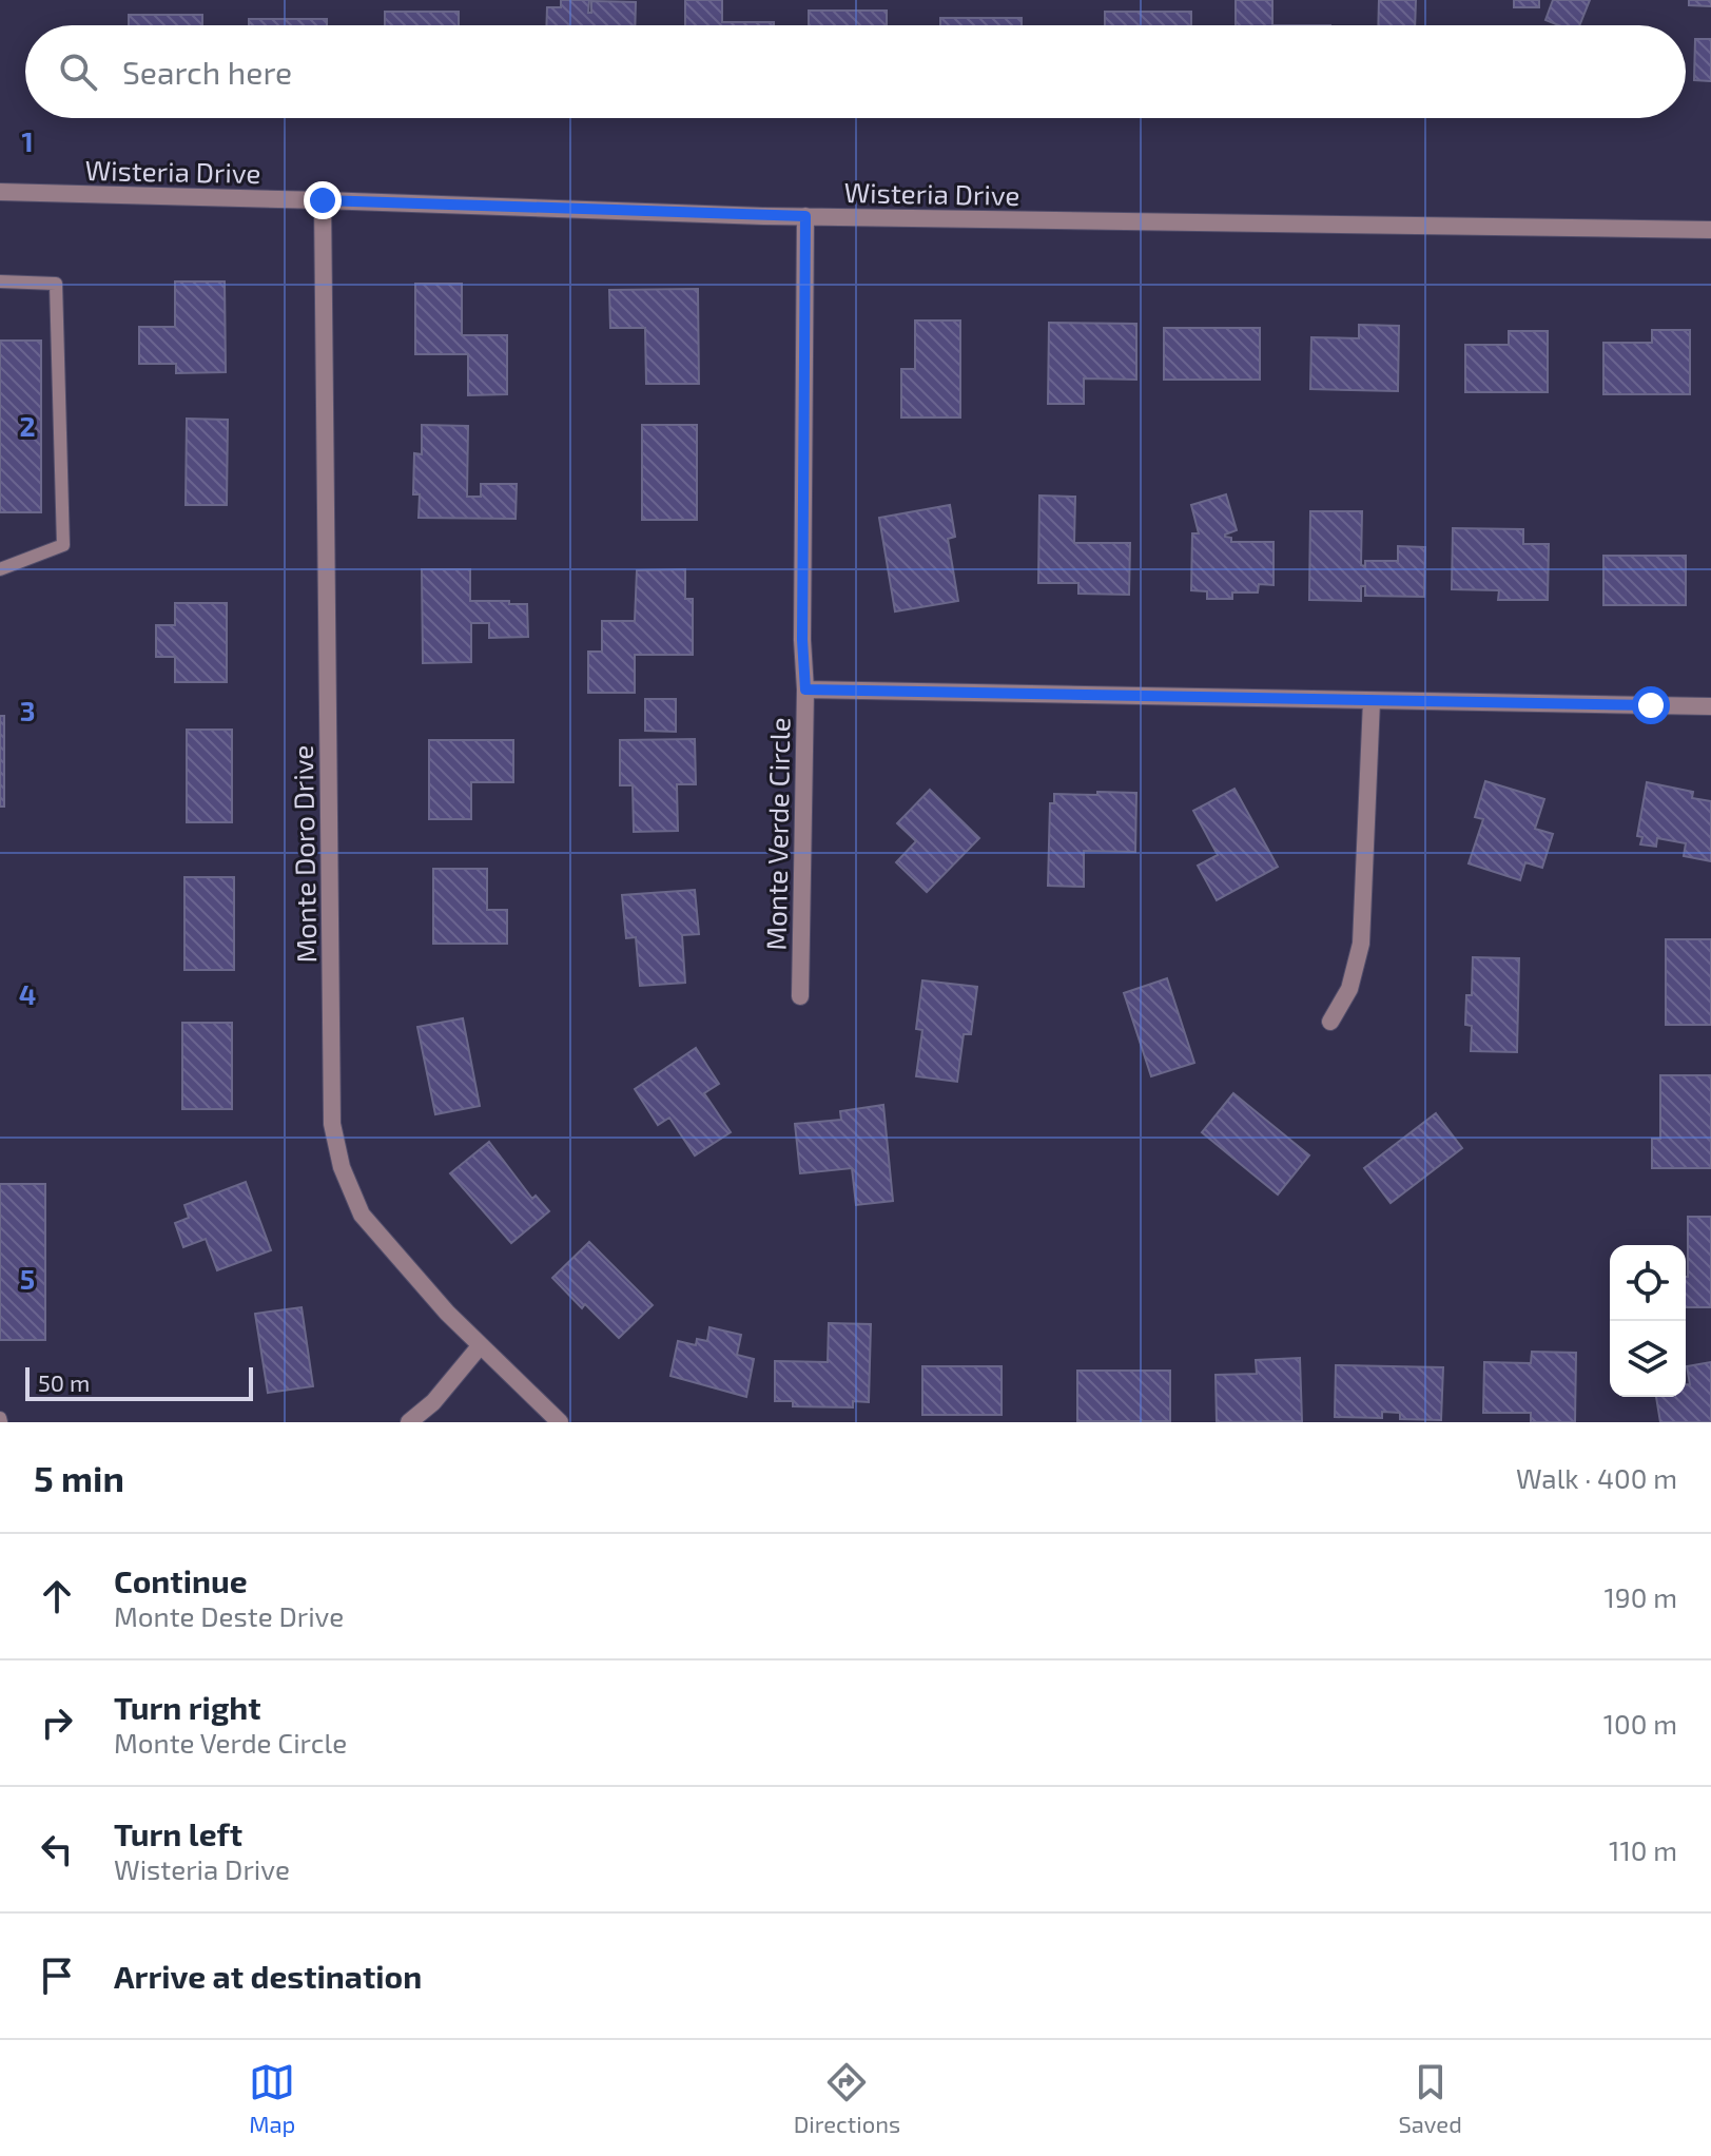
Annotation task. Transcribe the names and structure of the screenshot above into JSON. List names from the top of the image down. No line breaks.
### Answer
{"streets":{"street":["Wisteria Drive","Monte Verde Circle","Monte Doro Drive"]},"crossings":[["Wisteria Drive","Monte Verde Circle"],["Wisteria Drive","Monte Doro Drive"]],"scale_bar":"50 m","page":{"search":"Search here","scale":"50 m","heading":["5 min","Walk · 400 m"],"list":[["Continue","Monte Deste Drive","190 m"],["Turn right","Monte Verde Circle","100 m"],["Turn left","Wisteria Drive","110 m"],"Arrive at destination"],"nav":["Map","Directions","Saved"]},"grid":{"rows":["1","2","3","4","5"]}}
